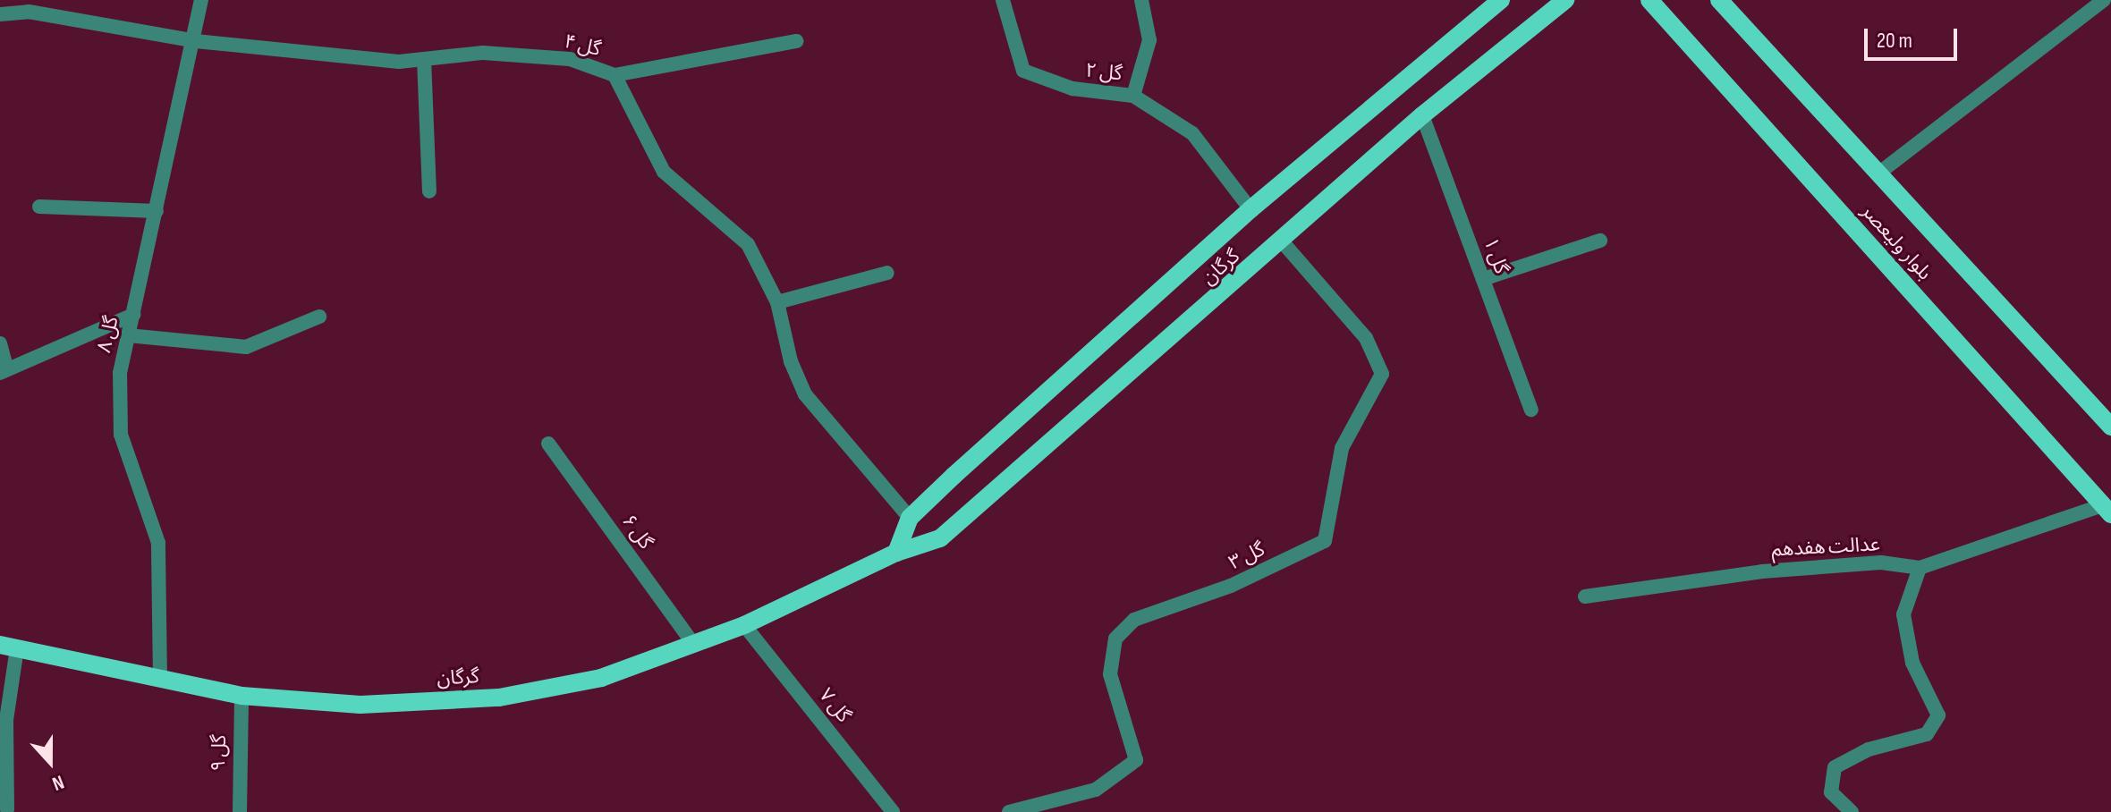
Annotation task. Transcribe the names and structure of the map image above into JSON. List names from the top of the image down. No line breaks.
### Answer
{"streets":{"main road":["بلوار ولیعصر","گرگان"],"street":["گل ۴","گل ۲","گل ۱","گل ۸","گل ۶","عدالت هفدهم","گل ۳","گل ۷","گل ۹"]},"crossings":[["گل ۴","گرگان"],["گل ۴","گل ۸"],["گل ۲","گرگان"],["بلوار ولیعصر","عدالت هفدهم"],["گل ۱","گرگان"],["گرگان","گل ۸"],["گرگان","گل ۶"],["گرگان","گل ۳"],["گرگان","گل ۷"],["گرگان","گل ۹"]],"scale_bar":"20 m","north":"bottom"}
